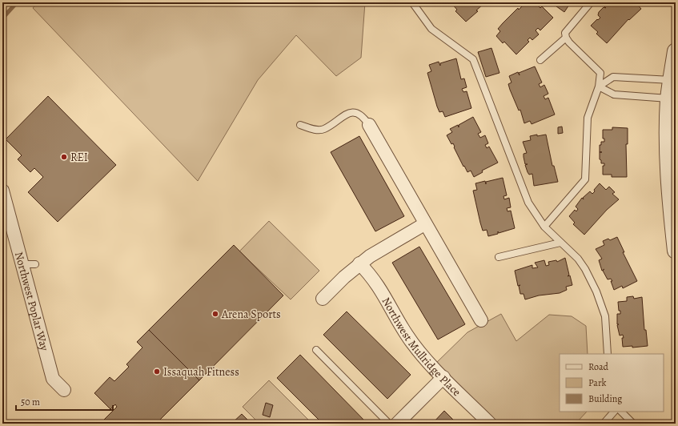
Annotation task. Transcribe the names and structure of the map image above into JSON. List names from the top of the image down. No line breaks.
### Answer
{"streets":{"street":["Northwest Poplar Way","Northwest Mullridge Place"]},"places":["REI","Arena Sports","Issaquah Fitness"],"legend":["Road","Park","Building"],"scale_bar":"50 m"}
